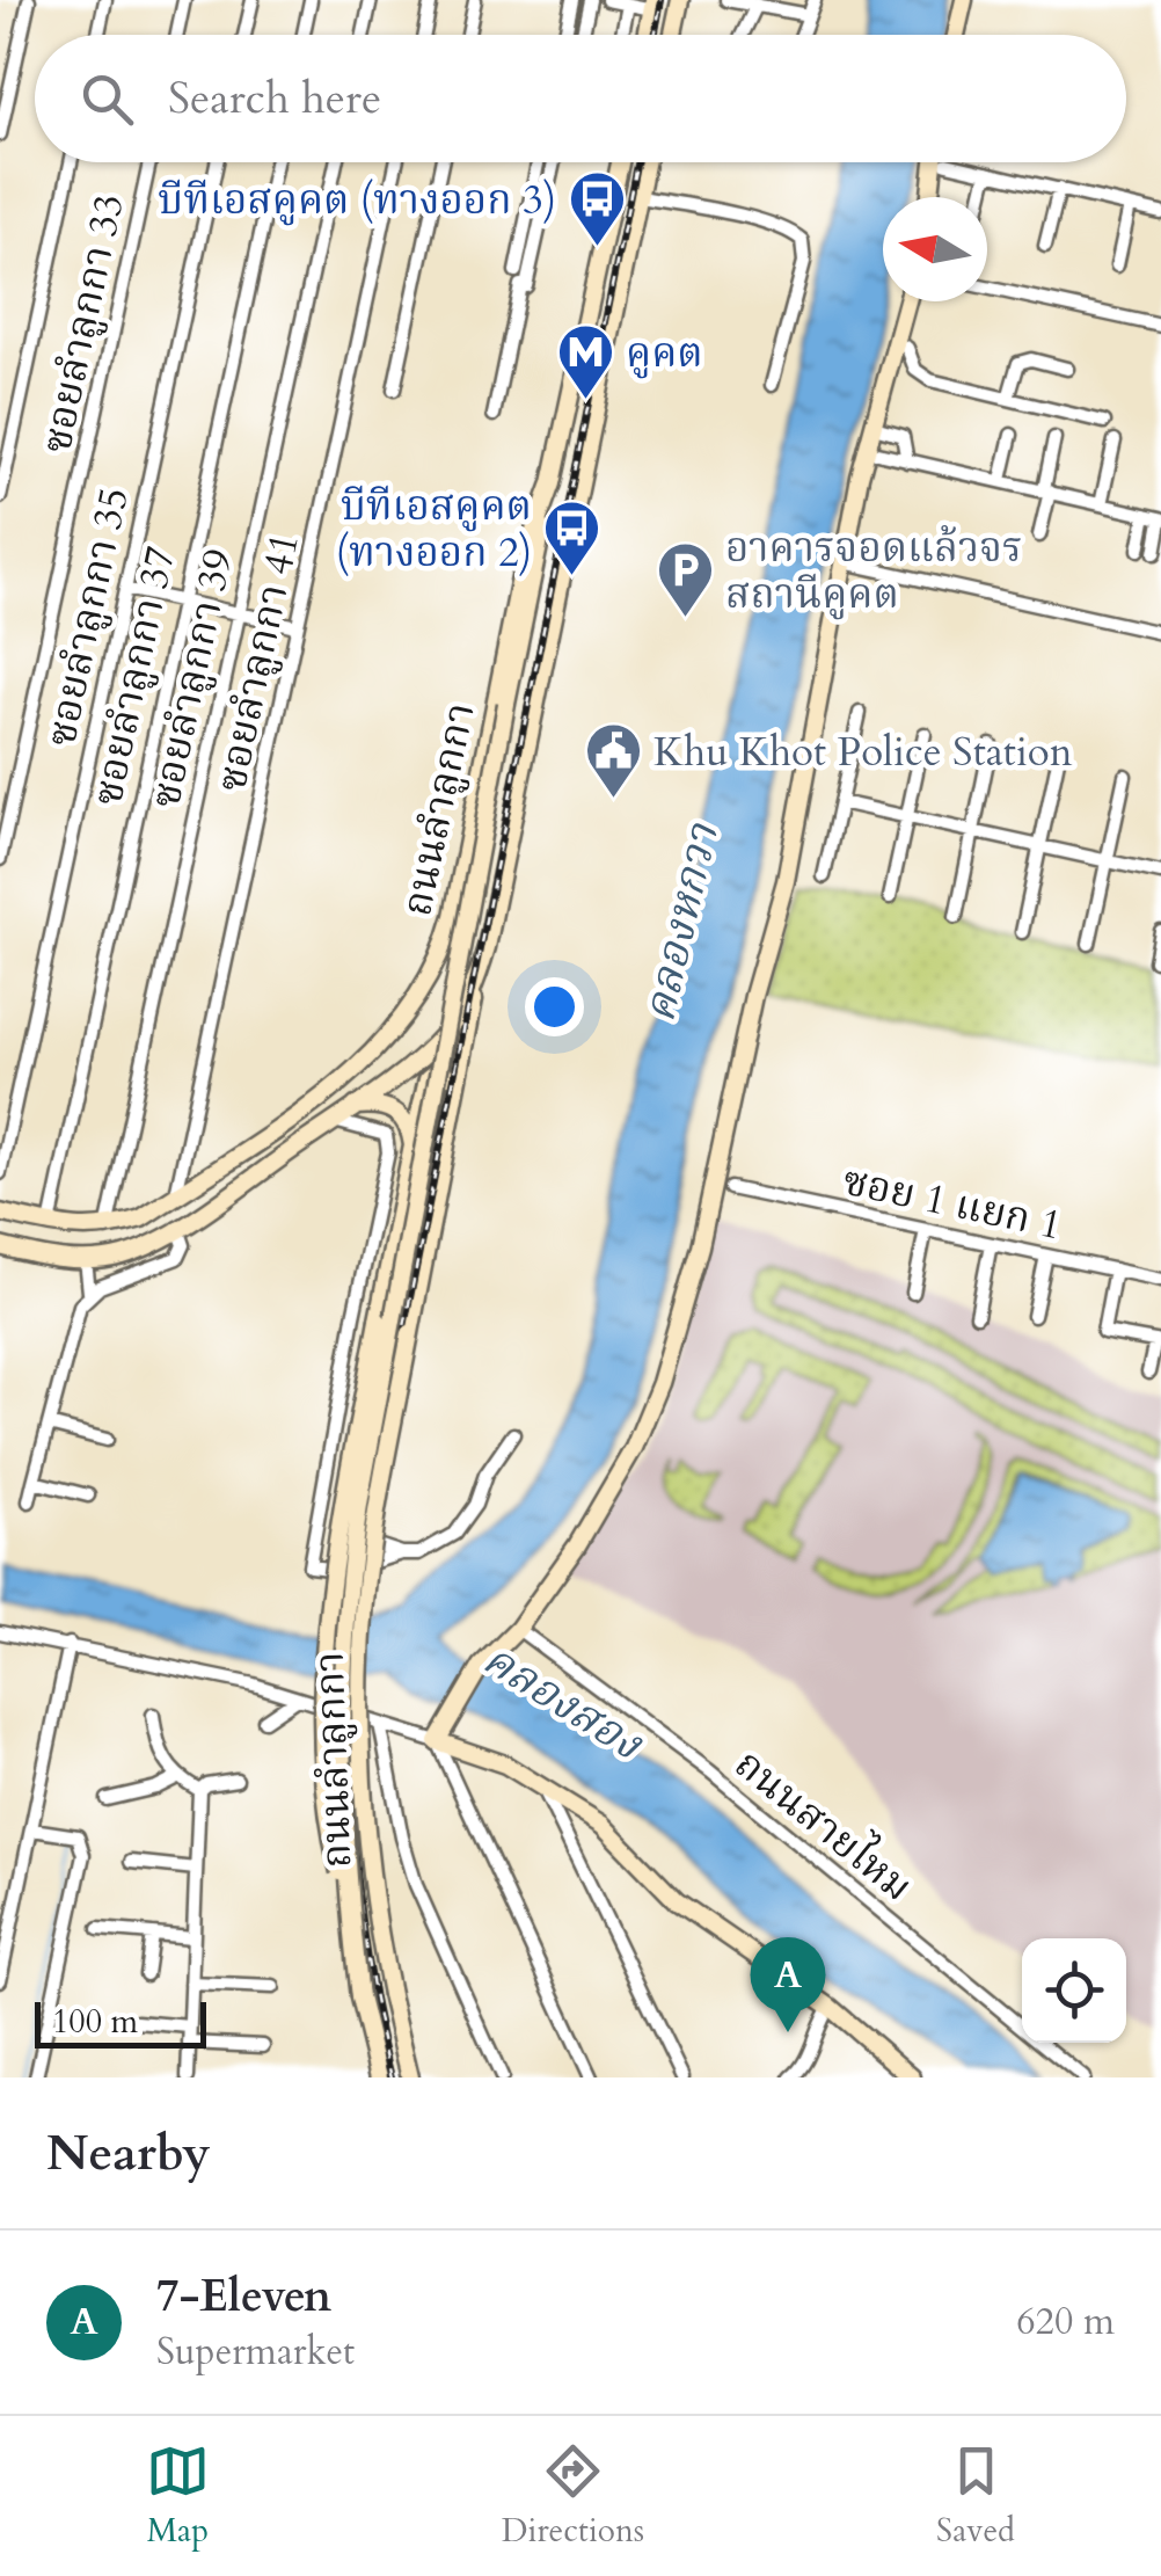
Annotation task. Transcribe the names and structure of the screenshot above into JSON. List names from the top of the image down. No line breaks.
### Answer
{"streets":{"main road":["ถนนลำลูกกา"],"street":["ซอยลำลูกกา 33","ซอยลำลูกกา 35","ซอยลำลูกกา 41","ซอยลำลูกกา 37","ซอยลำลูกกา 39","ซอย 1 แยก 1","ถนนสายไหม"]},"crossings":[["ซอยลำลูกกา 41","ถนนลำลูกกา"],["ซอยลำลูกกา 37","ถนนลำลูกกา"],["ซอยลำลูกกา 39","ถนนลำลูกกา"]],"water":["คลองหกวา","คลองสอง"],"places":{"bus stop":["บีทีเอสคูคต (ทางออก 3)","บีทีเอสคูคต (ทางออก 2)"],"metro station":["คูคต"],"parking":["อาคารจอดแล้วจร สถานีคูคต"],"public building":["Khu Khot Police Station"]},"scale_bar":"100 m","north":"left","page":{"search":"Search here","pins":"A","scale":"100 m","heading":"Nearby","list":[{"mark":"A","name":"7-Eleven","note":"Supermarket","value":"620 m"}],"nav":["Map","Directions","Saved"]}}
